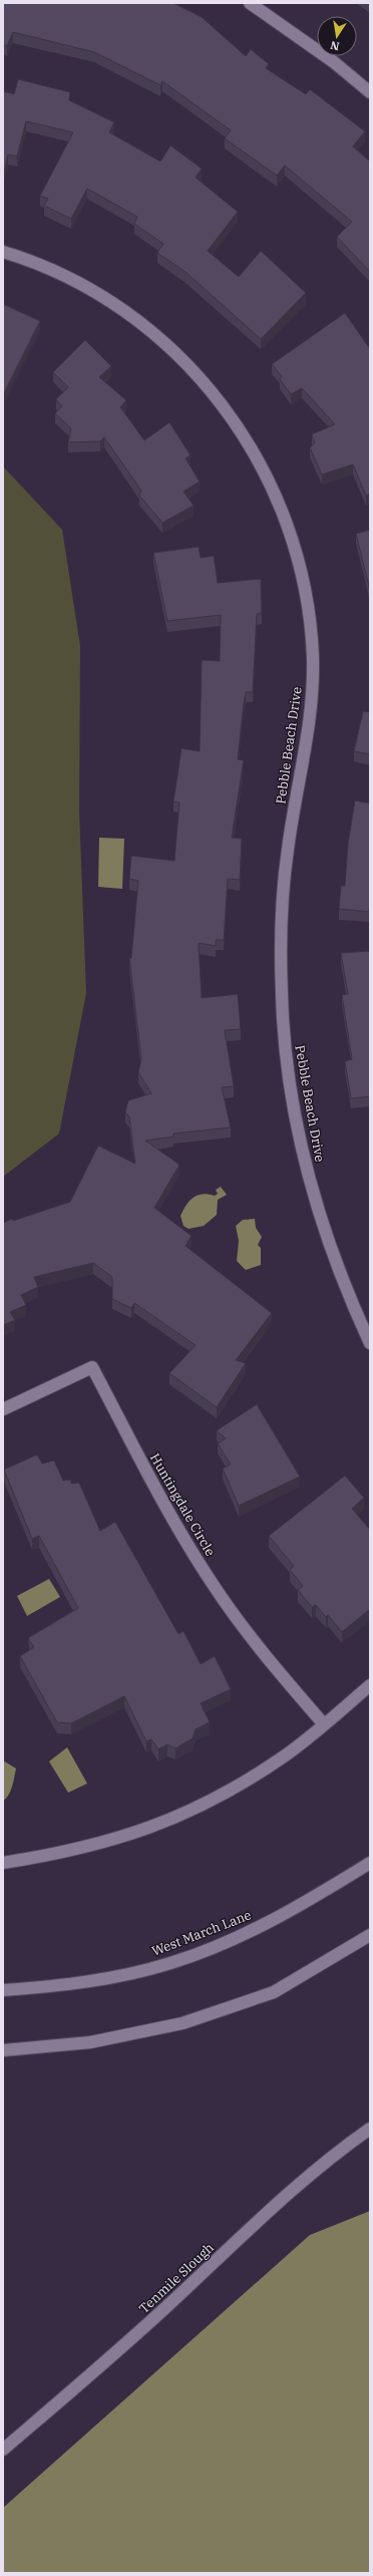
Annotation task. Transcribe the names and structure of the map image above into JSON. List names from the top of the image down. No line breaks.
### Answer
{"streets":{"street":["Pebble Beach Drive","Huntingdale Circle","West March Lane","Tenmile Slough"]},"north":"bottom"}
